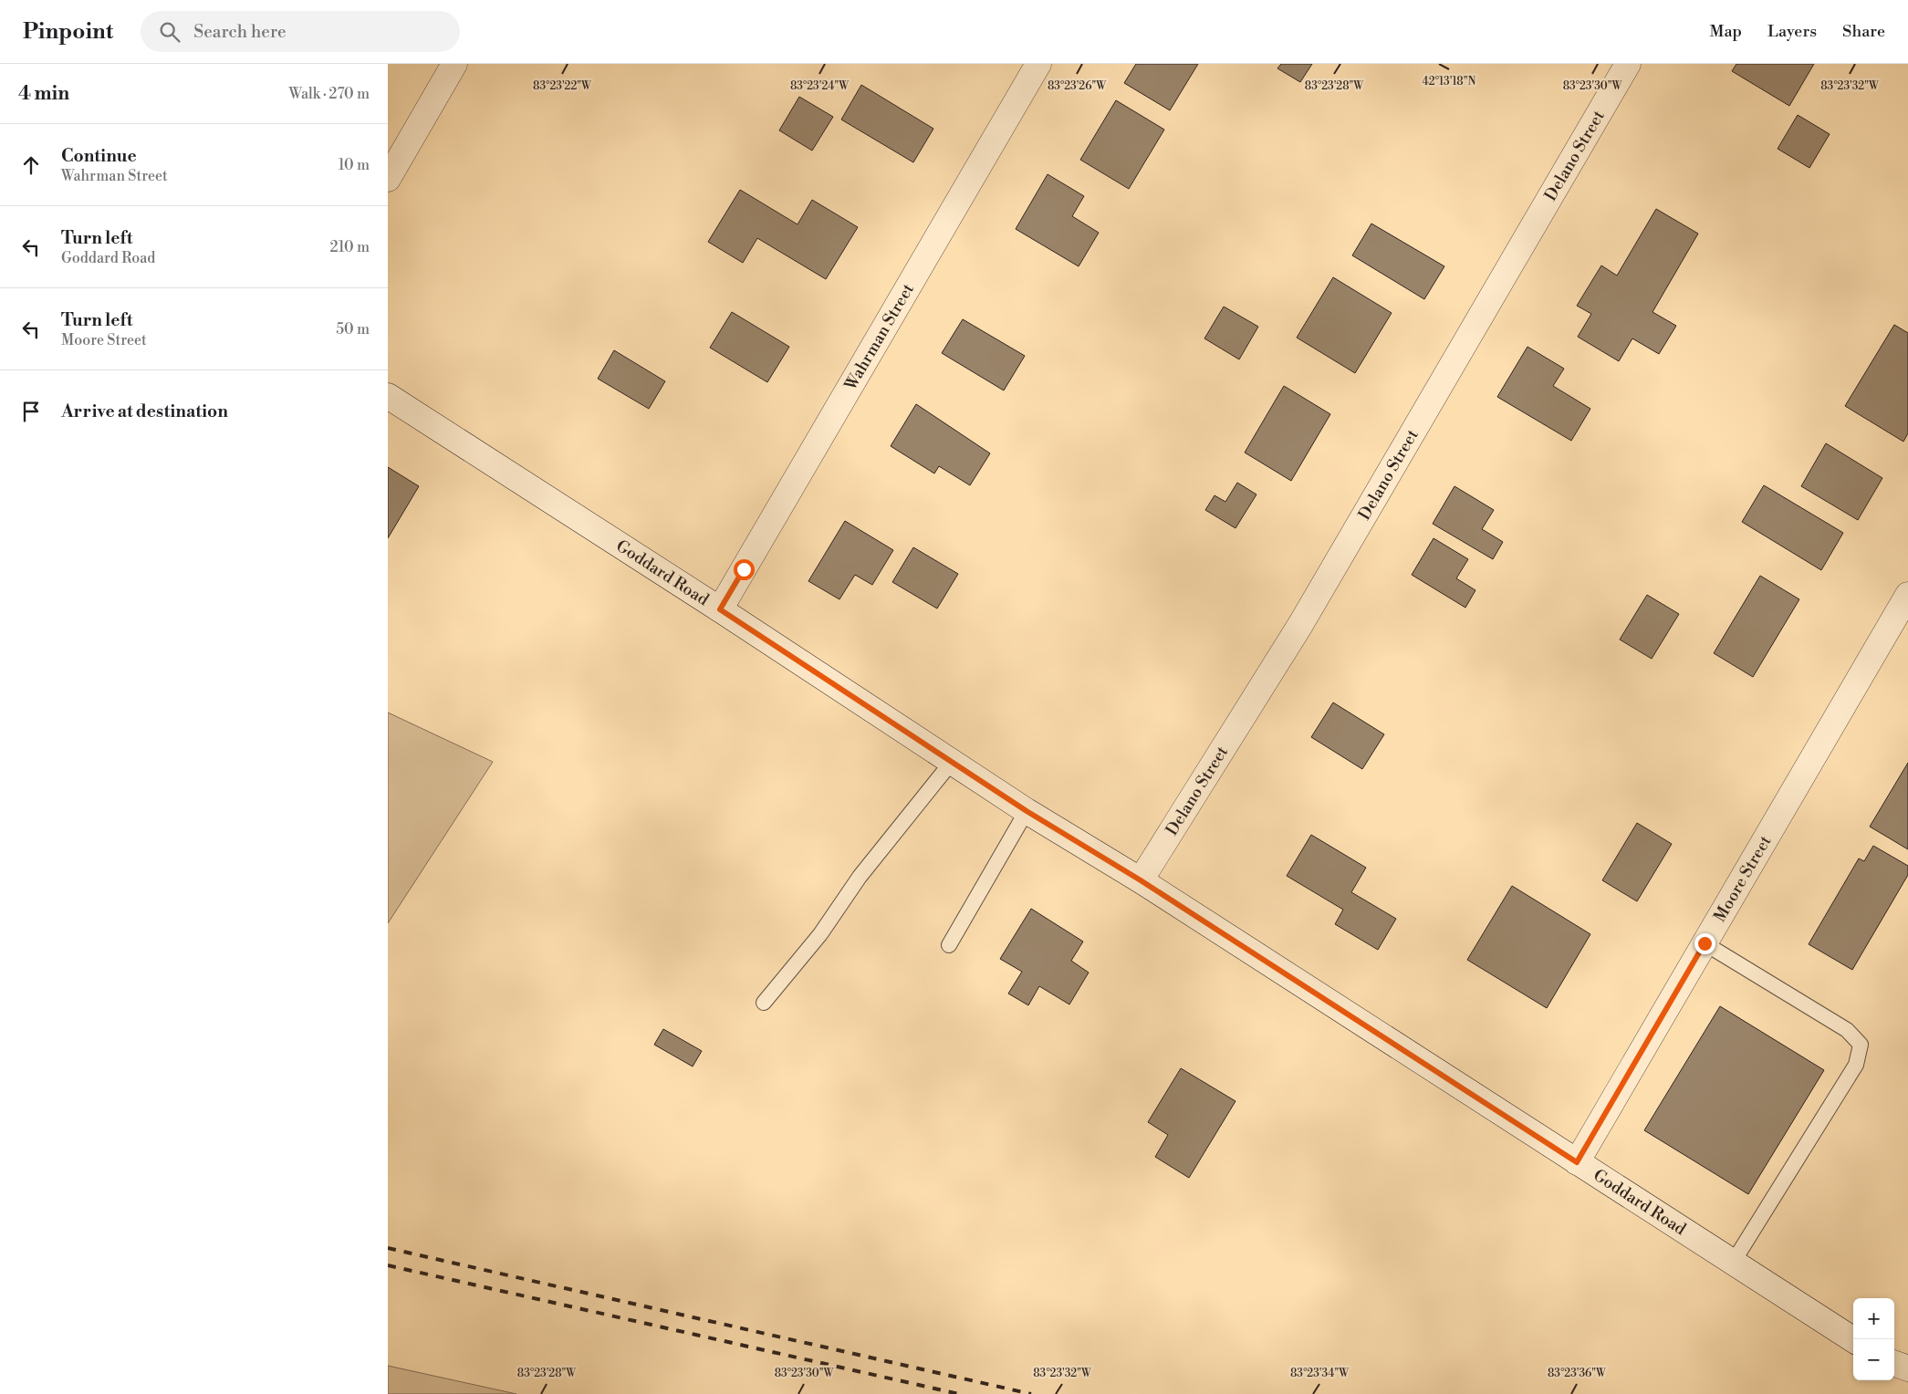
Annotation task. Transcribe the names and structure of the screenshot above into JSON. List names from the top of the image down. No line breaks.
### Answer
{"streets":{"street":["Delano Street","Wahrman Street","Goddard Road","Moore Street"]},"crossings":[["Delano Street","Goddard Road"],["Wahrman Street","Goddard Road"],["Goddard Road","Moore Street"]],"page":{"header":"Pinpoint","search":"Search here","nav":["Map","Layers","Share"],"heading":["4 min","Walk · 270 m"],"list":[["Continue","Wahrman Street","10 m"],["Turn left","Goddard Road","210 m"],["Turn left","Moore Street","50 m"],"Arrive at destination"],"map_buttons":["+","−"]},"coordinates":["42°13'18\"N","83°23'22\"W","83°23'24\"W","83°23'26\"W","83°23'28\"W","83°23'30\"W","83°23'32\"W","83°23'34\"W","83°23'36\"W"]}
